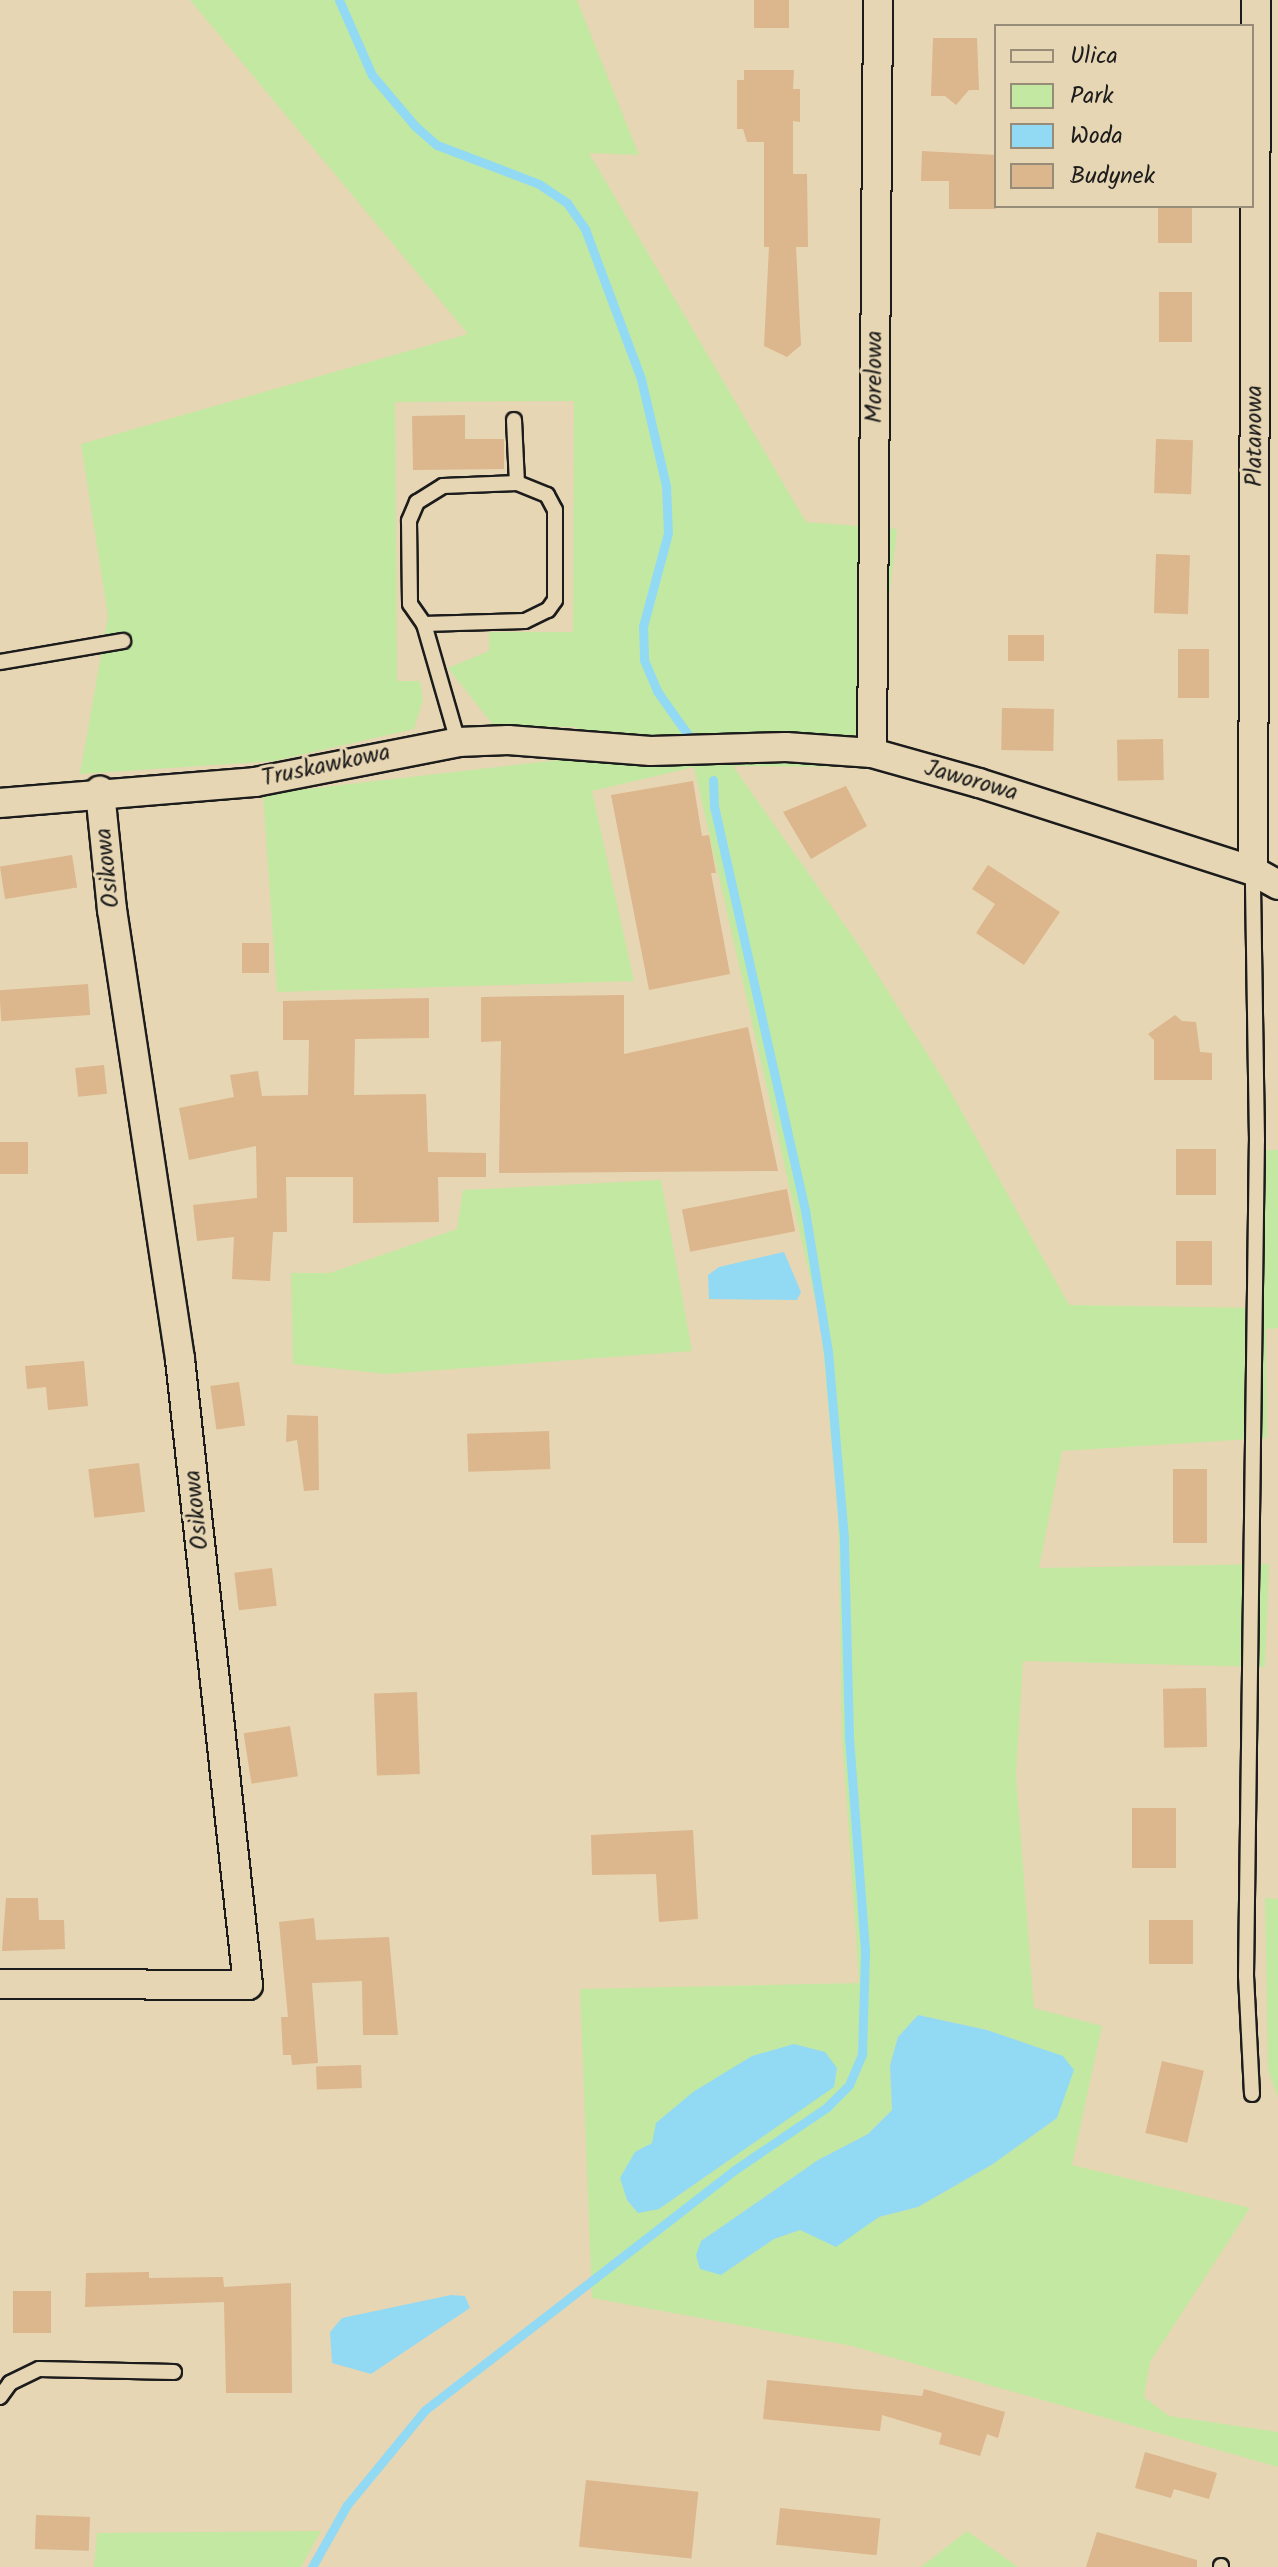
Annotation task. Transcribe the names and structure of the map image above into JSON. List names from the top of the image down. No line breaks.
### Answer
{"streets":{"street":["Morelowa","Platanowa","Truskawkowa","Jaworowa","Osikowa"]},"crossings":[["Morelowa","Jaworowa"],["Platanowa","Jaworowa"],["Truskawkowa","Jaworowa"],["Truskawkowa","Osikowa"]],"legend":["Ulica","Park","Woda","Budynek"]}
